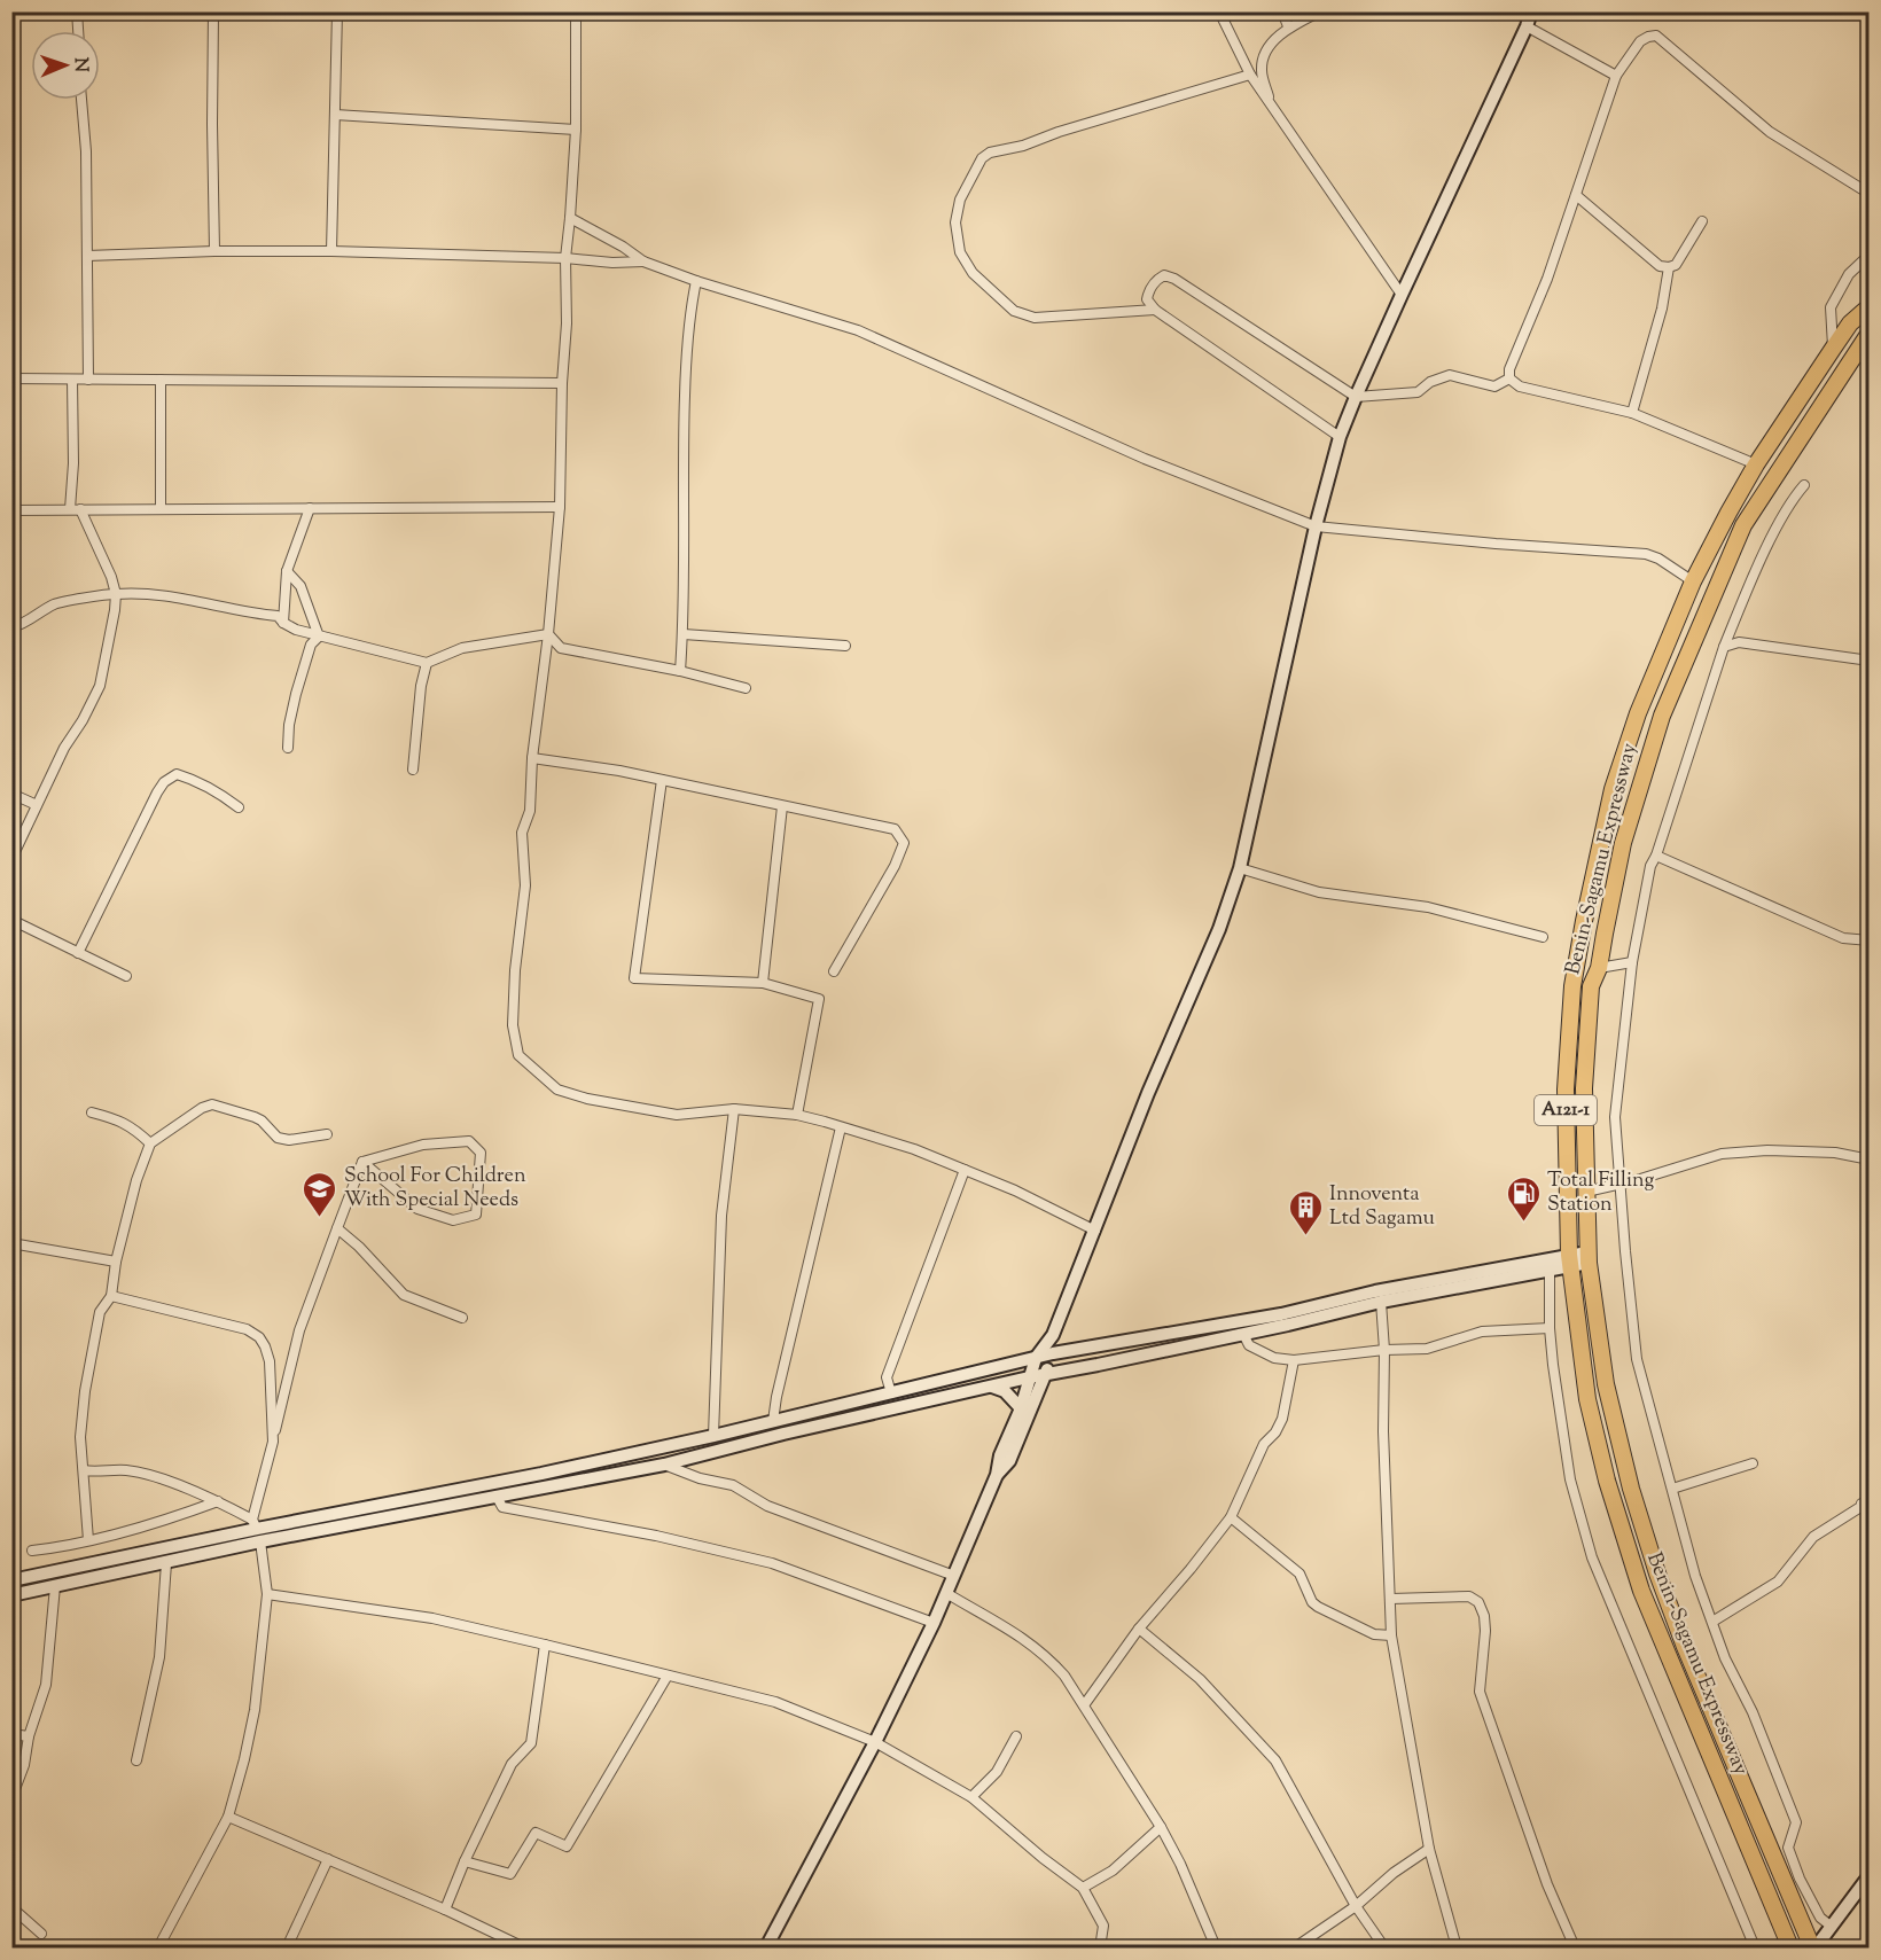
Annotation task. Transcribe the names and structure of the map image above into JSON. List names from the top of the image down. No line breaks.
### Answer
{"streets":{"highway":["Benin-Sagamu Expressway","A121-1"]},"places":{"school or university":["School For Children With Special Needs"],"fuel station":["Total Filling Station"],"building":["Innoventa Ltd Sagamu"]},"north":"right"}
